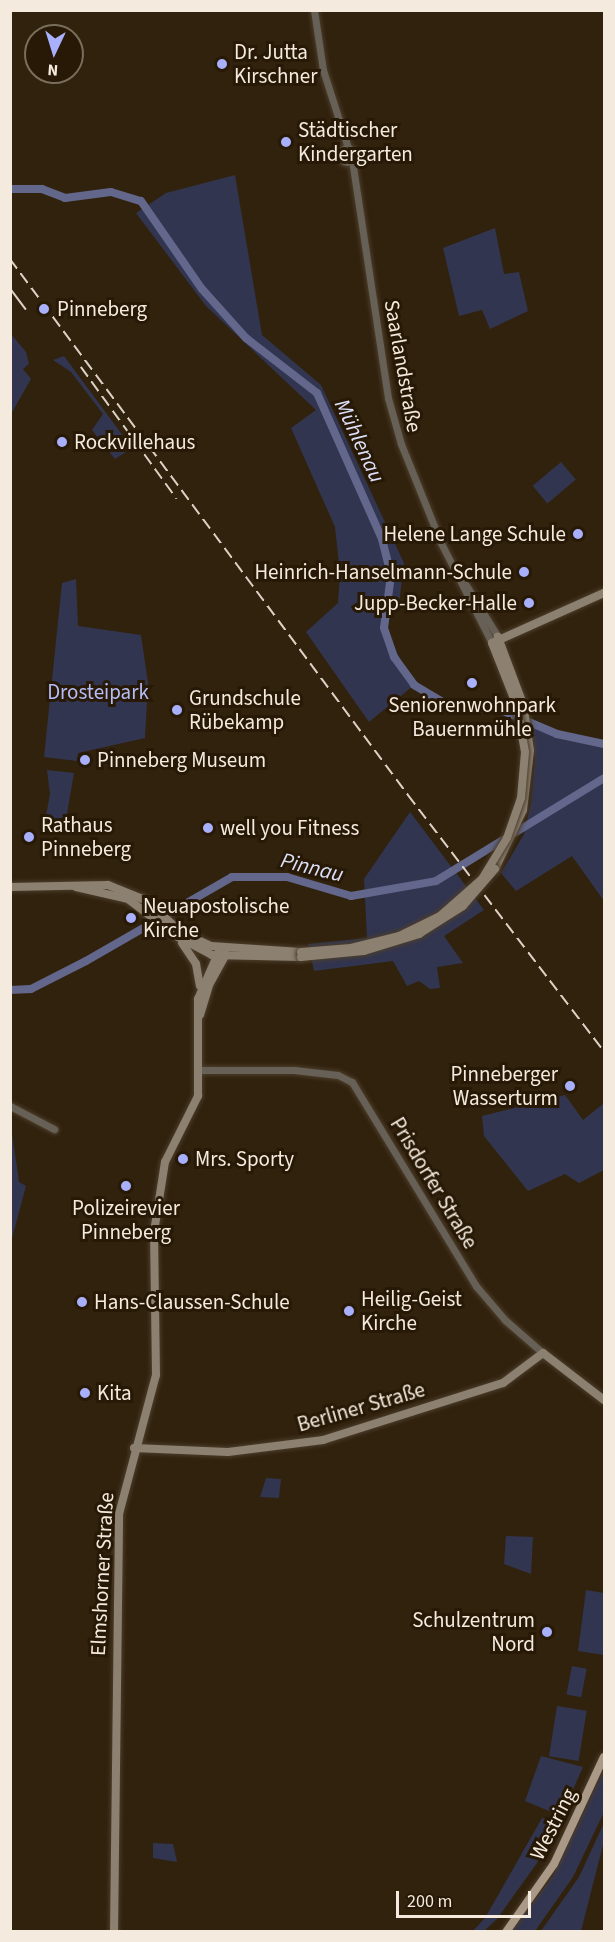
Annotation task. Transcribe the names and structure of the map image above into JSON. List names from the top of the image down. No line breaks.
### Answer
{"streets":{"main road":["Prisdorfer Straße","Berliner Straße","Elmshorner Straße","Westring"],"street":["Saarlandstraße"]},"crossings":[["Prisdorfer Straße","Berliner Straße"],["Prisdorfer Straße","Elmshorner Straße"],["Berliner Straße","Elmshorner Straße"]],"water":["Mühlenau","Pinnau"],"parks":["Drosteipark"],"places":["Dr. Jutta Kirschner","Städtischer Kindergarten","Pinneberg","Rockvillehaus","Helene Lange Schule","Heinrich-Hanselmann-Schule","Jupp-Becker-Halle","Seniorenwohnpark Bauernmühle","Grundschule Rübekamp","Pinneberg Museum","well you Fitness","Rathaus Pinneberg","Neuapostolische Kirche","Pinneberger Wasserturm","Mrs. Sporty","Polizeirevier Pinneberg","Hans-Claussen-Schule","Heilig-Geist Kirche","Kita","Schulzentrum Nord"],"scale_bar":"200 m","north":"bottom"}
